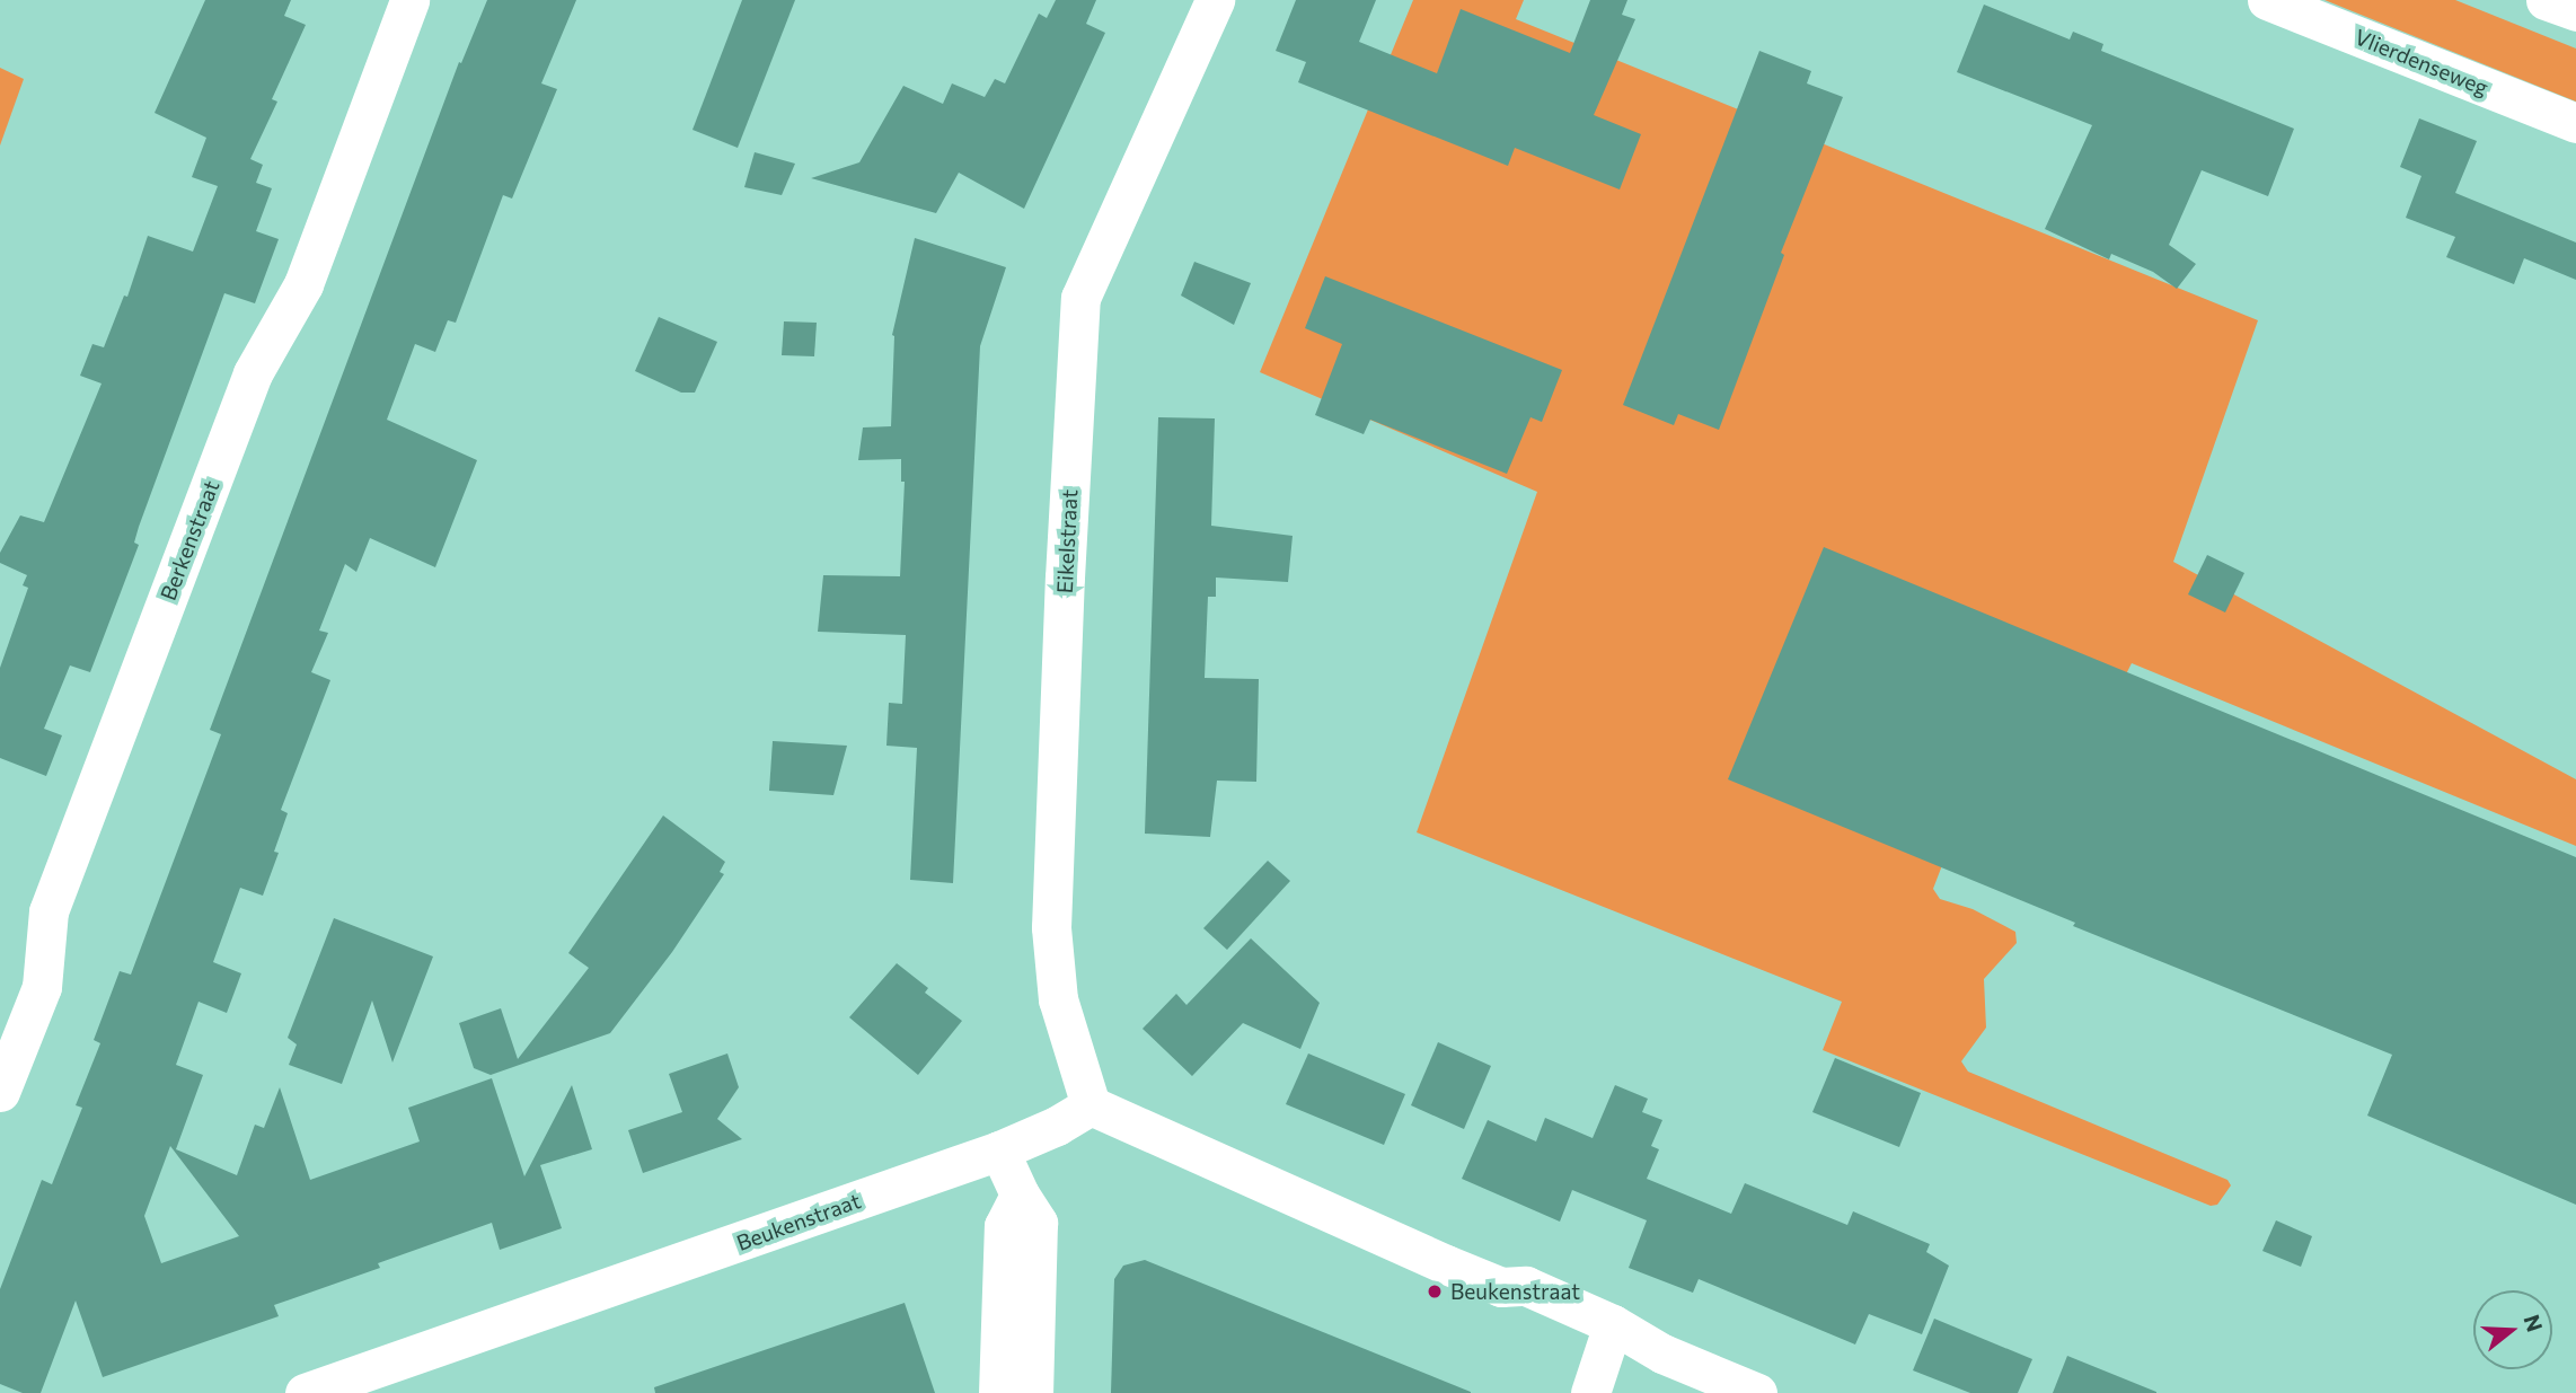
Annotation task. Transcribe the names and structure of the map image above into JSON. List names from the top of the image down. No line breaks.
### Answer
{"streets":{"street":["Vlierdenseweg","Berkenstraat","Eikelstraat","Beukenstraat"]},"crossings":[["Eikelstraat","Beukenstraat"]],"places":["Beukenstraat"],"north":"right"}
